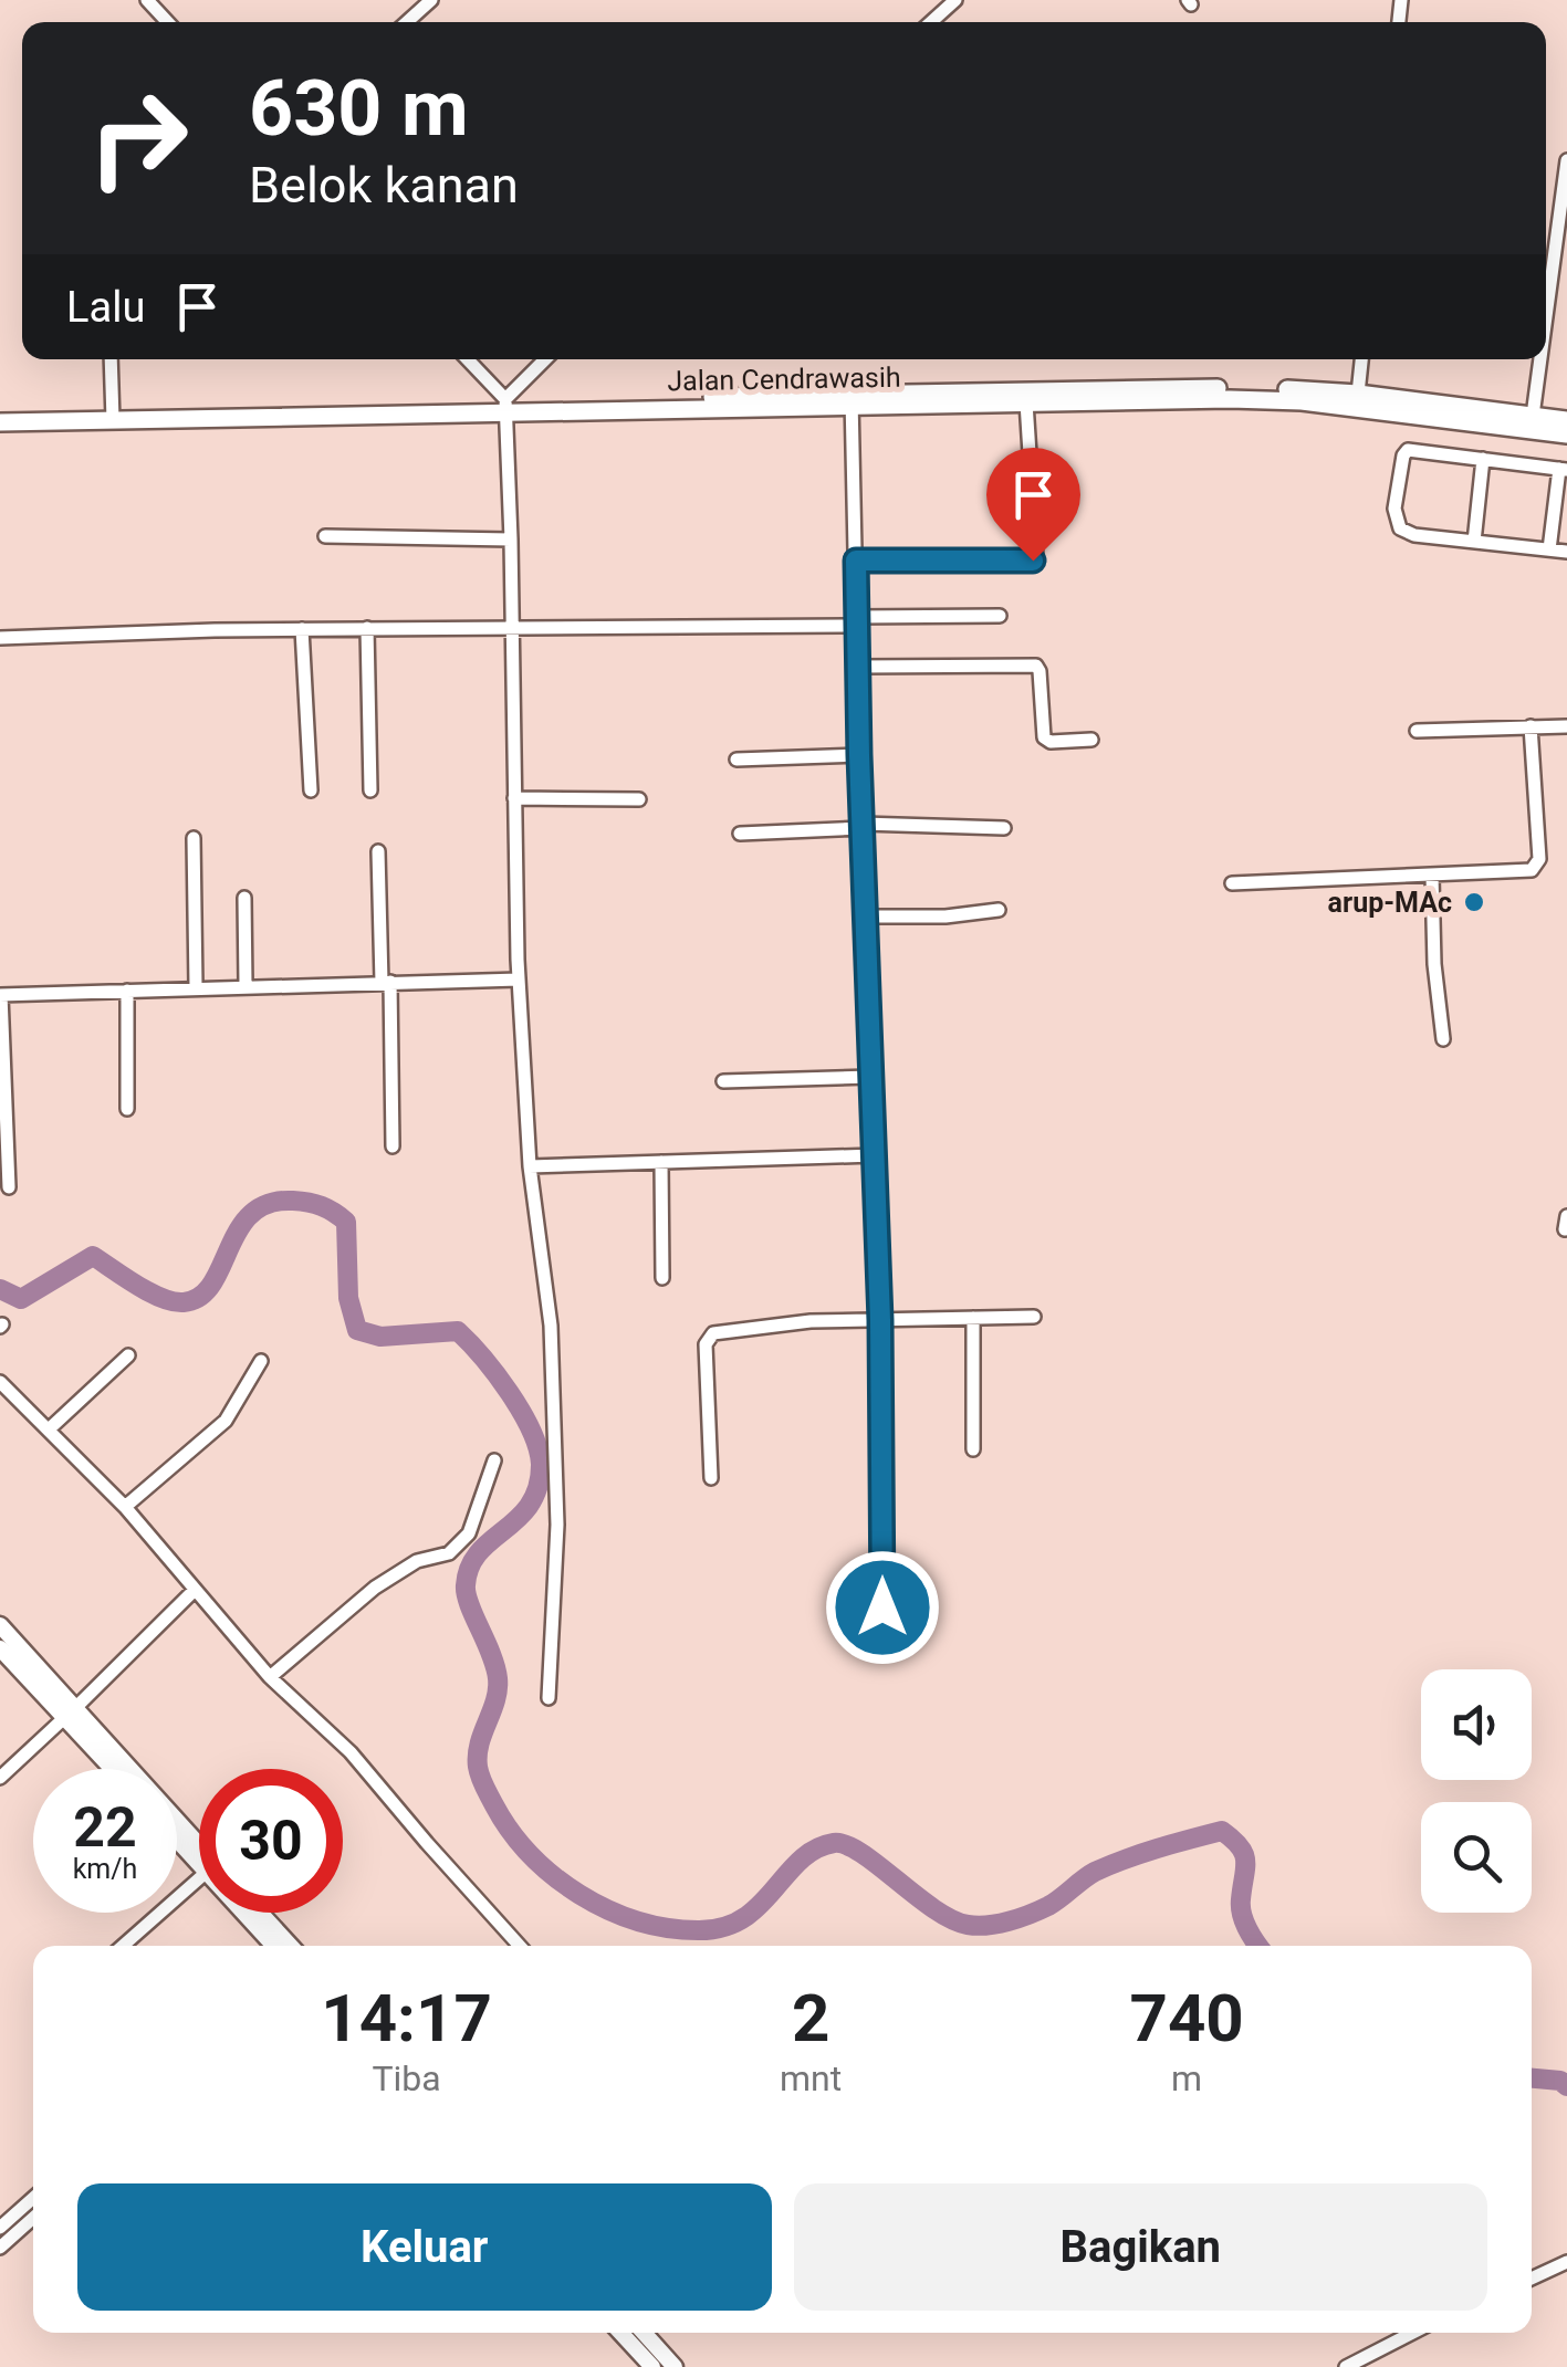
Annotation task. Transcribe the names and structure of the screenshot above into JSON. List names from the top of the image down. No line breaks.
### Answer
{"streets":{"main road":["Jalan Cendrawasih"]},"places":["arup-MAc"],"page":{"turn":["630 m","Belok kanan"],"then":"Lalu","speed":"22 km/h","limit":"30","eta":["14:17","Tiba","2","mnt","740","m"],"buttons":["Keluar","Bagikan"]}}
